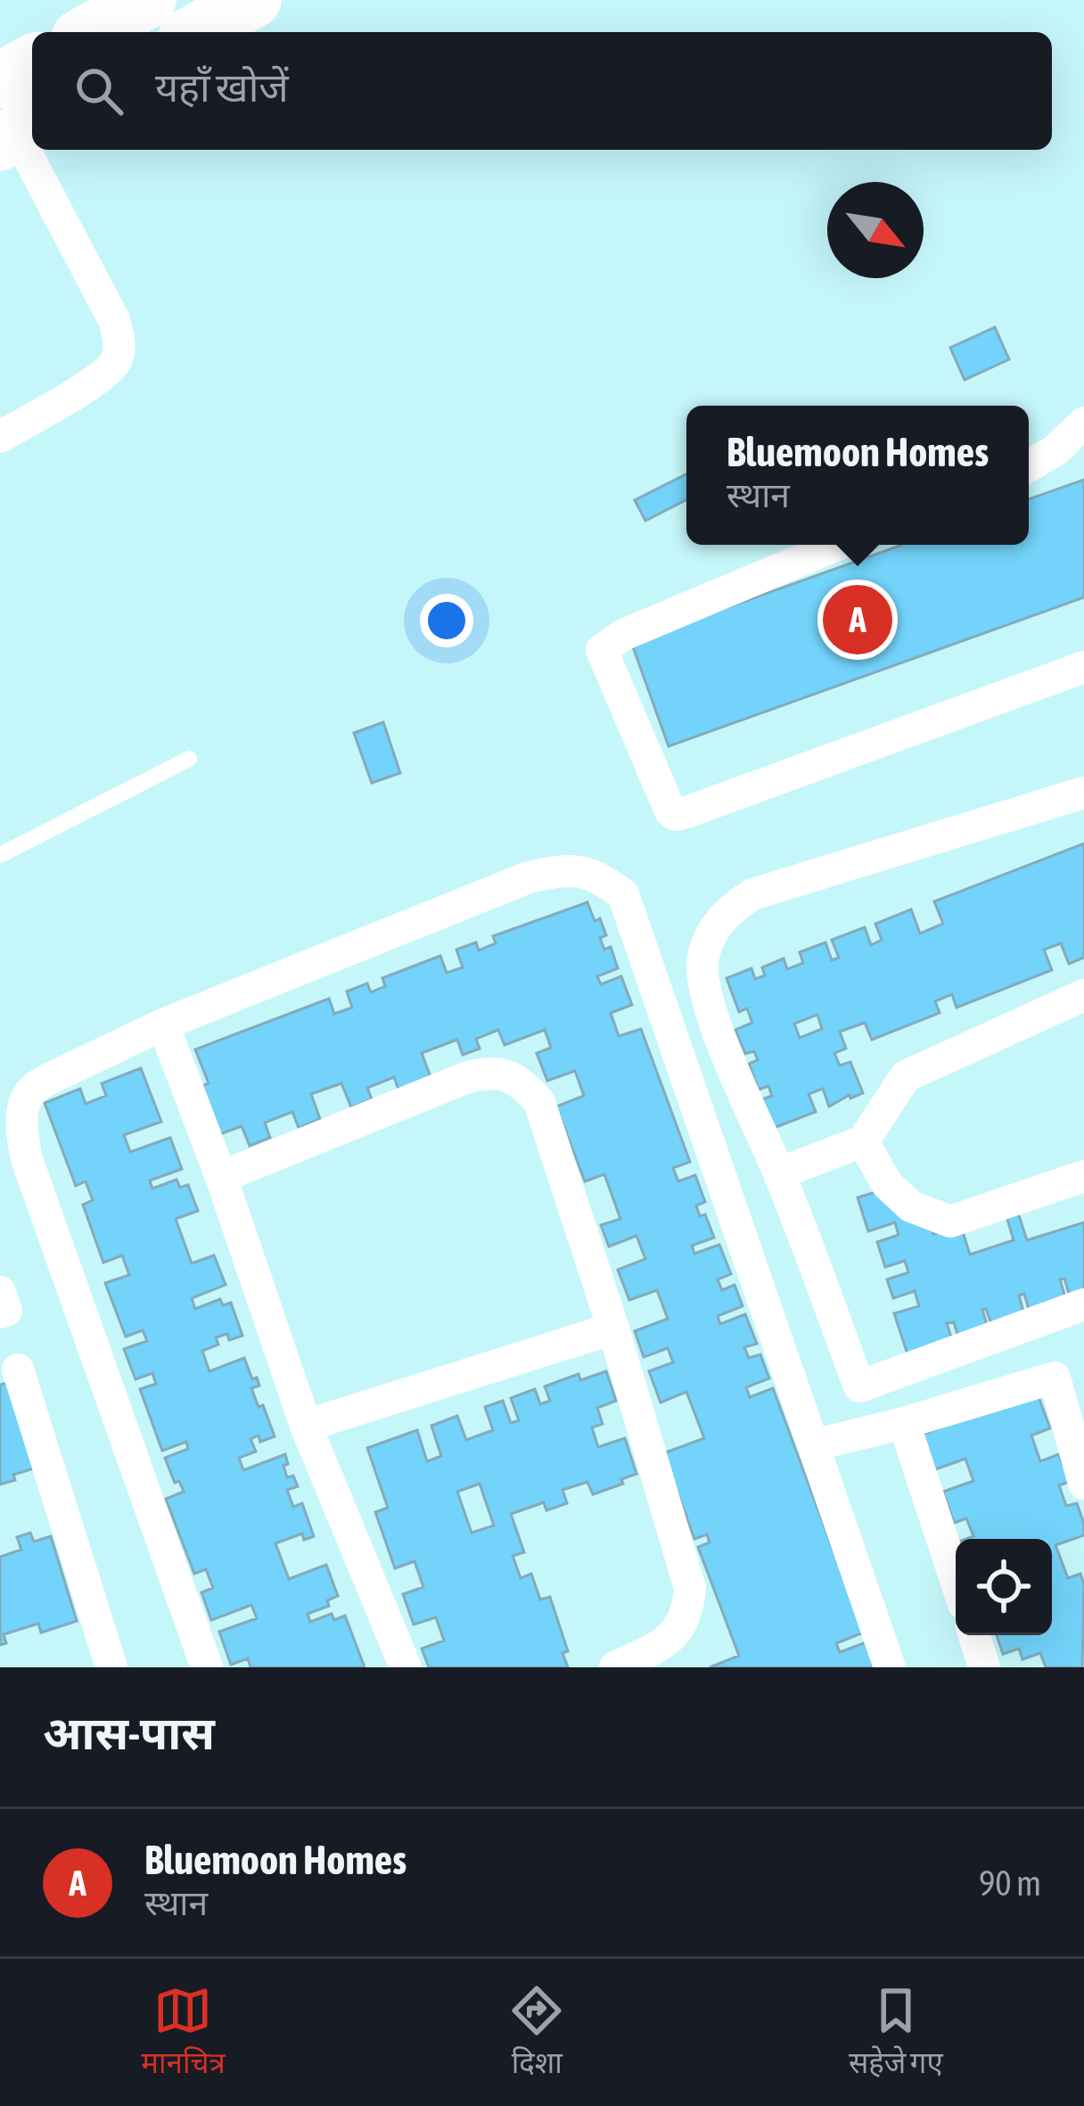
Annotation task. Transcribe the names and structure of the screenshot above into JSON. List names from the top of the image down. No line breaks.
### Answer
{"north":"bottom right","page":{"search":"यहाँ खोजें","popup":["Bluemoon Homes","स्थान"],"pins":"A","heading":"आस-पास","list":[{"mark":"A","name":"Bluemoon Homes","note":"स्थान","value":"90 m"}],"nav":["मानचित्र","दिशा","सहेजे गए"]}}
